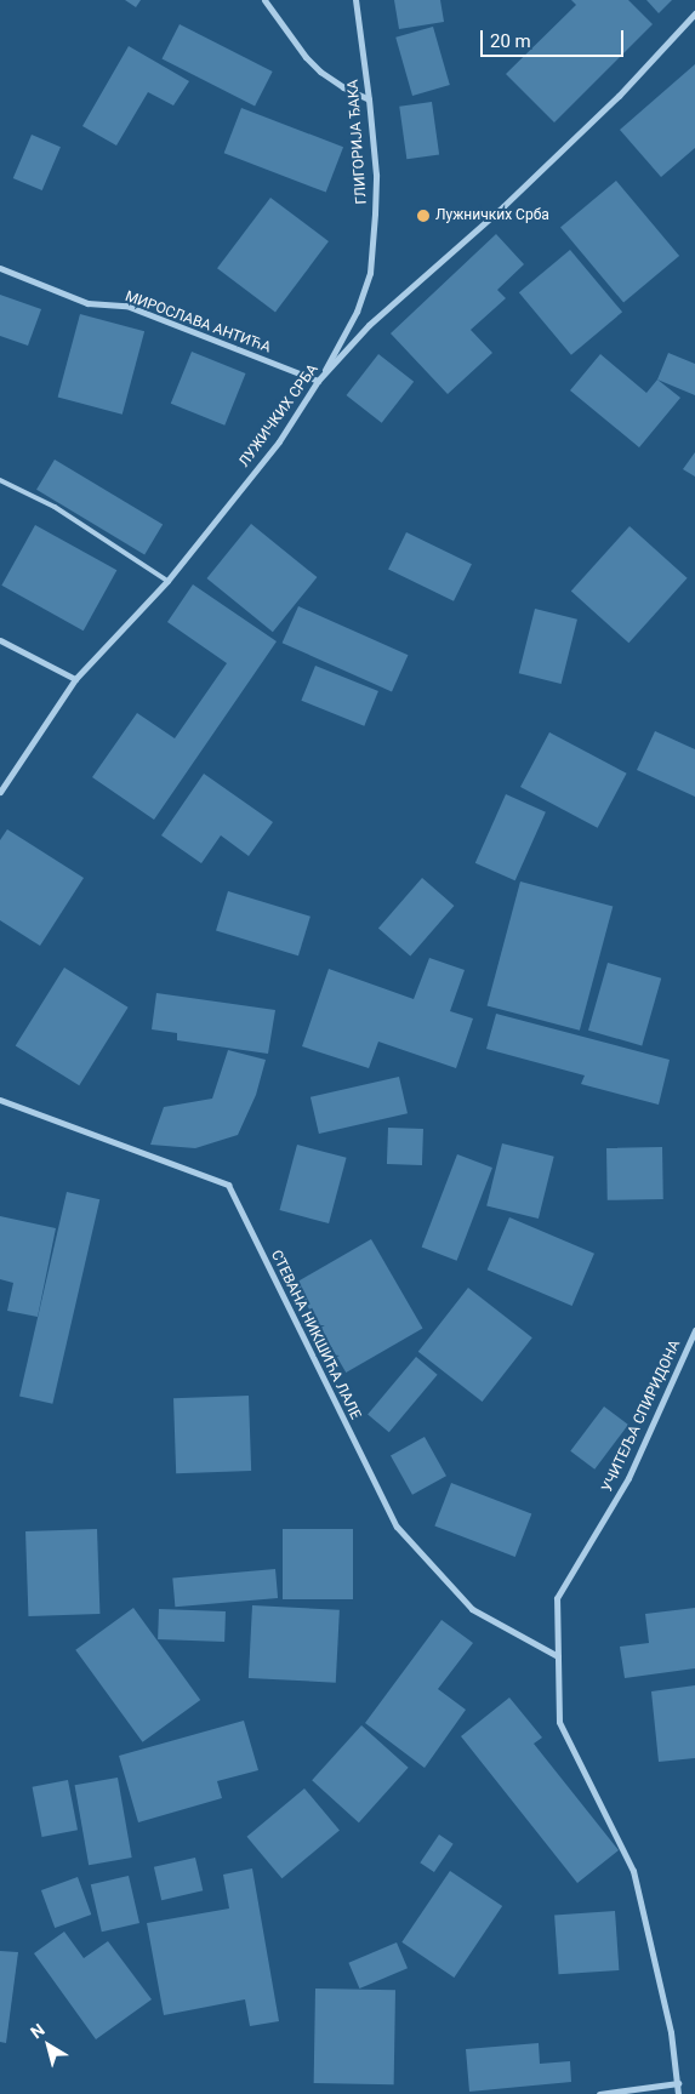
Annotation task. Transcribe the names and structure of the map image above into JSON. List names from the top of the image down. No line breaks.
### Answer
{"streets":{"street":["ГЛИГОРИЈА ЂАКА","МИРОСЛАВА АНТИЋА","ЛУЖИЧКИХ СРБА","СТЕВАНА НИКШИЋА ЛАЛЕ","УЧИТЕЉА СПИРИДОНА"]},"crossings":[["ГЛИГОРИЈА ЂАКА","МИРОСЛАВА АНТИЋА"],["ГЛИГОРИЈА ЂАКА","ЛУЖИЧКИХ СРБА"],["МИРОСЛАВА АНТИЋА","ЛУЖИЧКИХ СРБА"],["СТЕВАНА НИКШИЋА ЛАЛЕ","УЧИТЕЉА СПИРИДОНА"]],"places":["Лужничких Срба"],"scale_bar":"20 m","north":"top left"}
